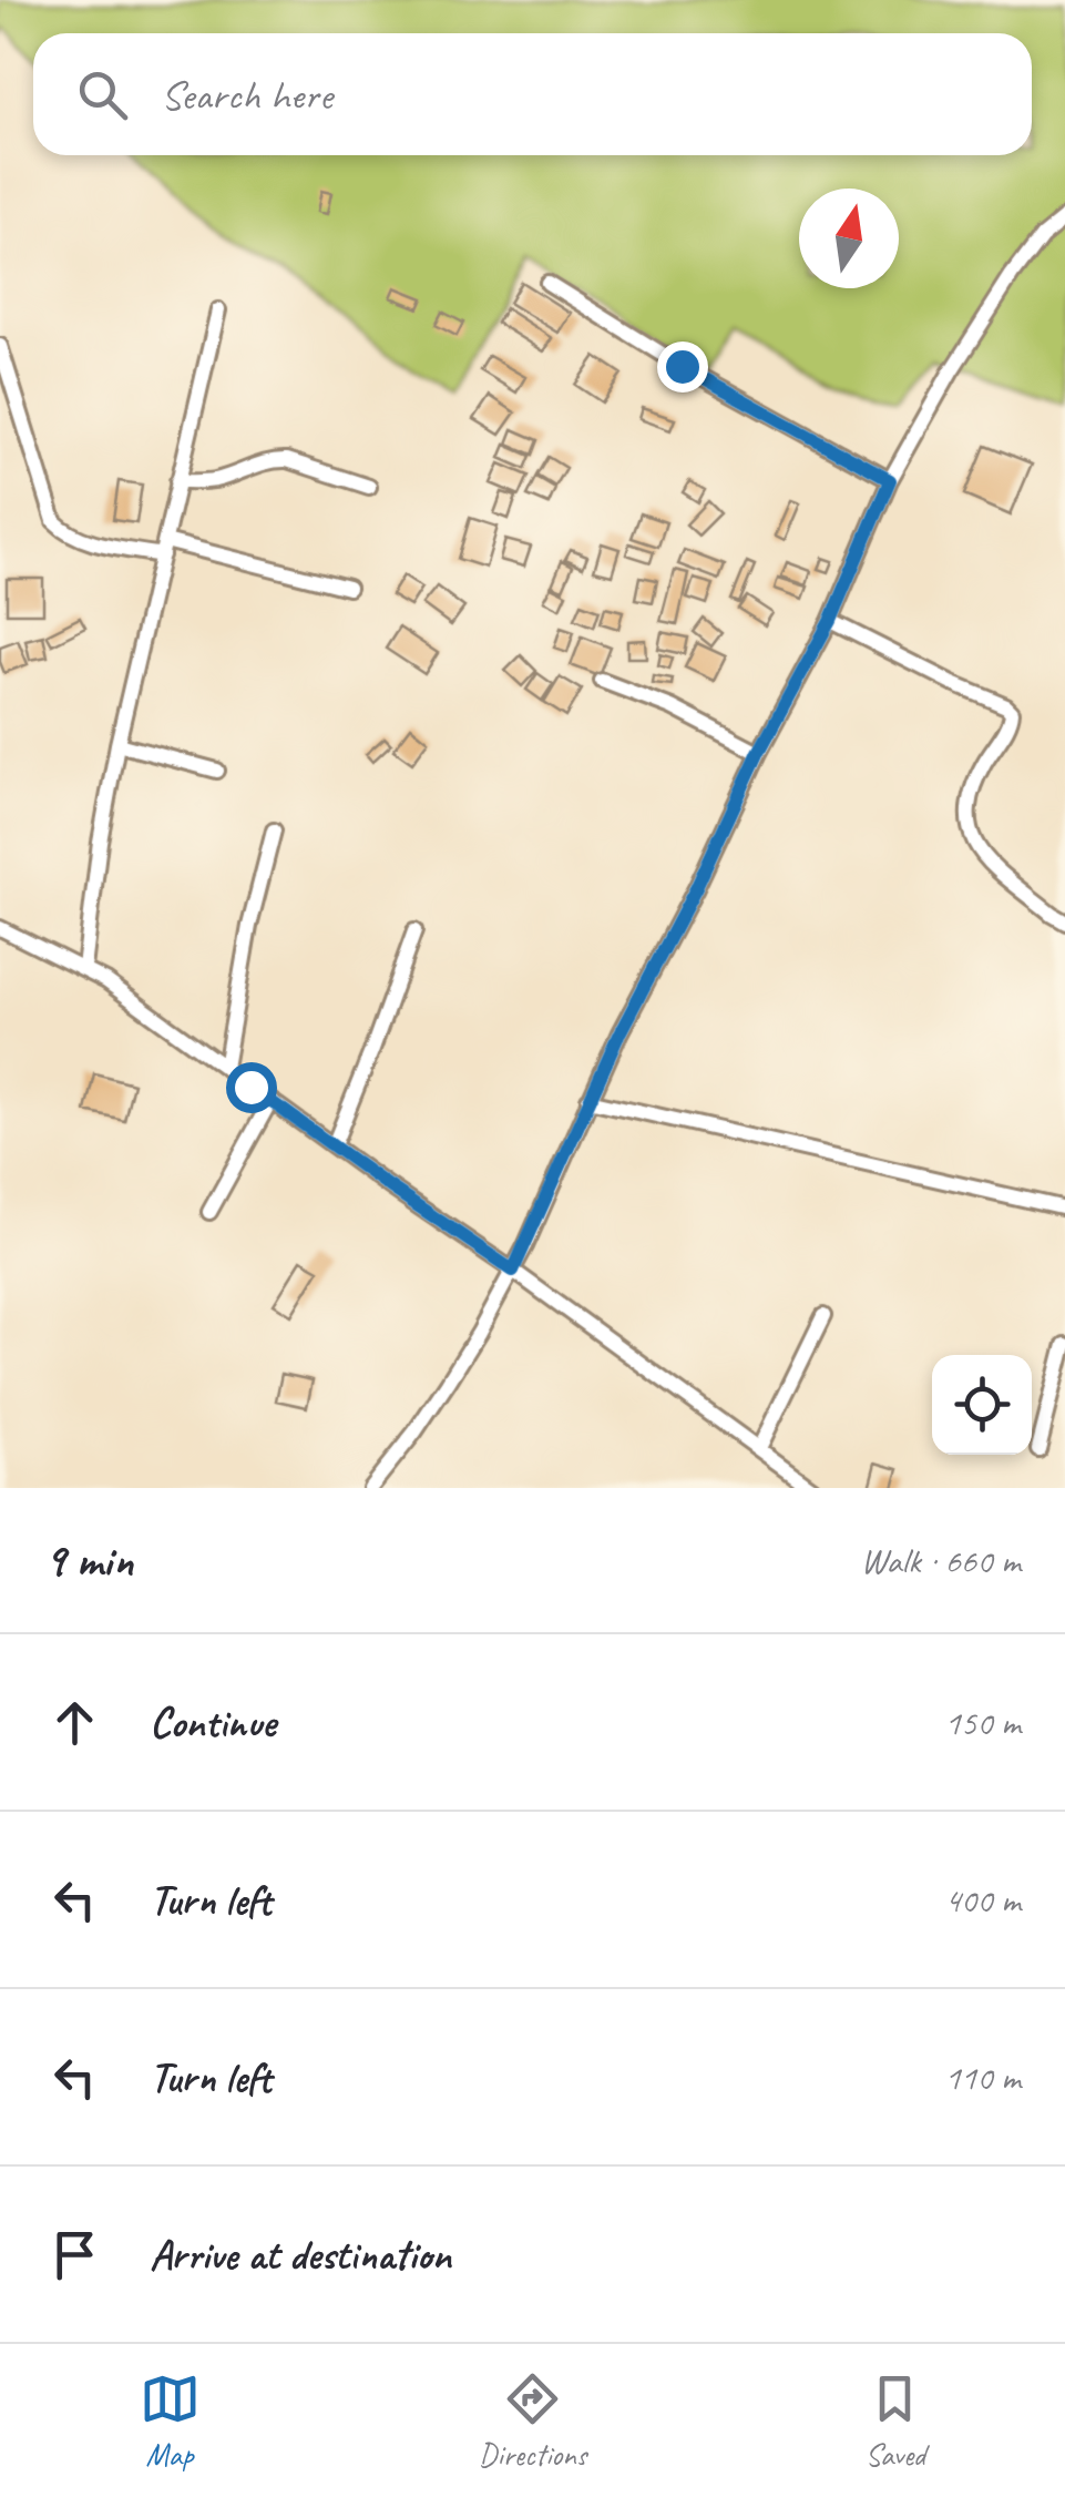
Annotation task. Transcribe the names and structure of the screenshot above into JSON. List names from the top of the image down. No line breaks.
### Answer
{"north":"top","page":{"search":"Search here","heading":["9 min","Walk · 660 m"],"list":[["Continue","150 m"],["Turn left","400 m"],["Turn left","110 m"],"Arrive at destination"],"nav":["Map","Directions","Saved"]}}
